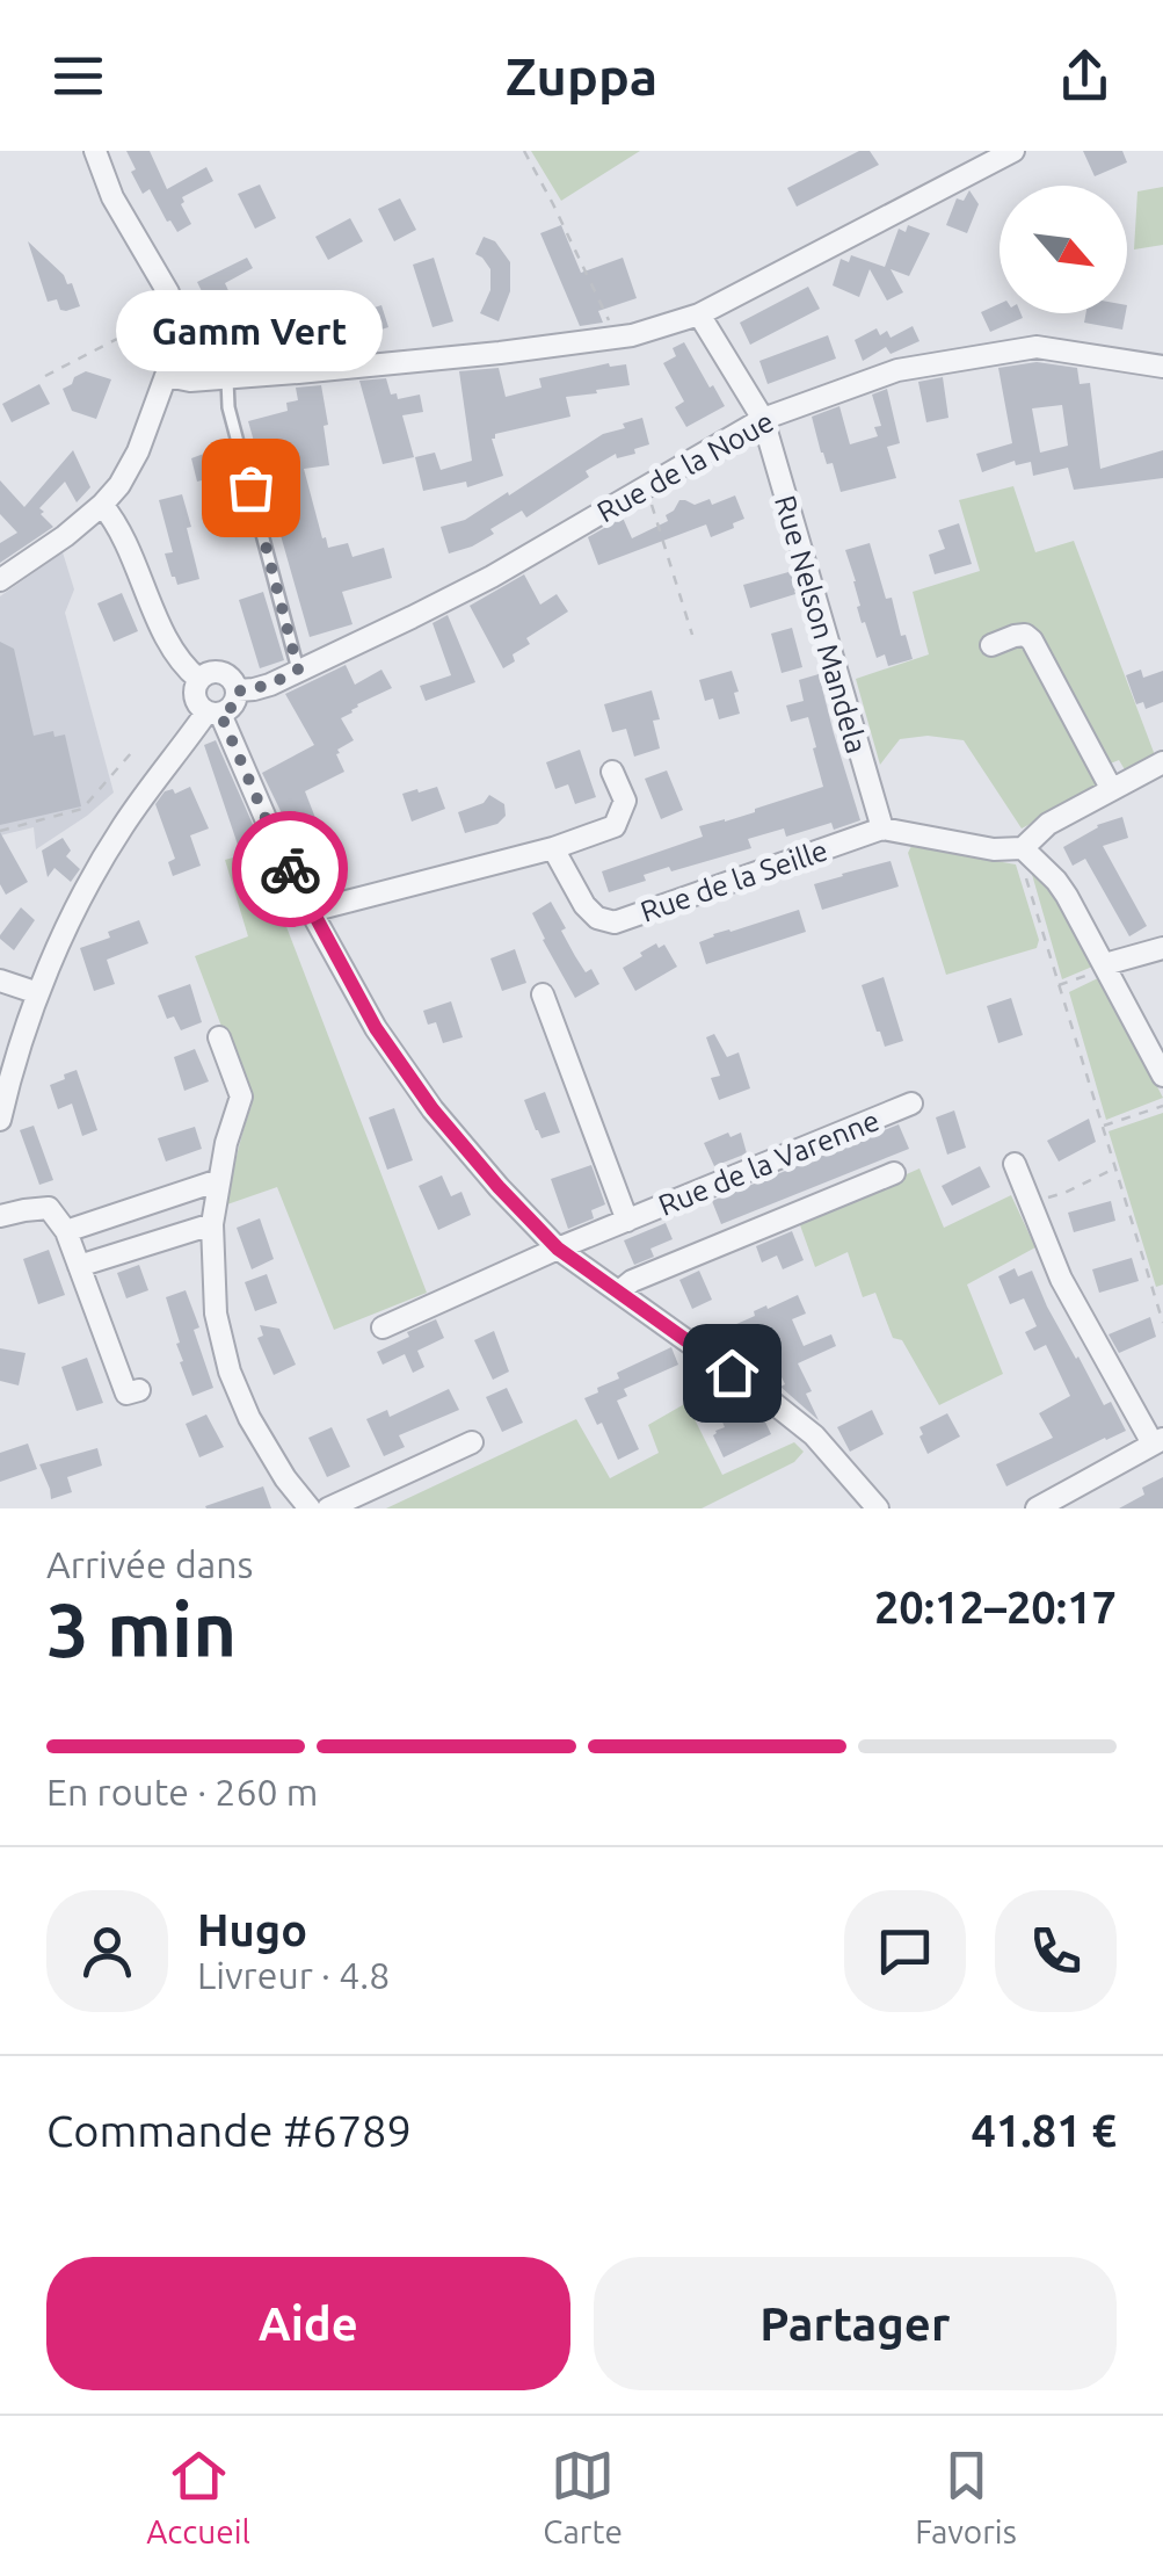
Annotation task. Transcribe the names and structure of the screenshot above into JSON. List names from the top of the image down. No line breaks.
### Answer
{"streets":{"street":["Rue de la Noue","Rue Nelson Mandela","Rue de la Seille","Rue de la Varenne"]},"crossings":[["Rue de la Noue","Rue Nelson Mandela"],["Rue Nelson Mandela","Rue de la Seille"]],"places":["Gamm Vert"],"north":"bottom right","page":{"header":"Zuppa","bubble":"Gamm Vert","heading":["3 min","Arrivée dans","20:12–20:17"],"panel":["Hugo","Livreur · 4.8","Commande #6789","41.81 €"],"bar":"En route · 260 m","buttons":["Aide","Partager"],"tabs":["Accueil","Carte","Favoris"]}}
